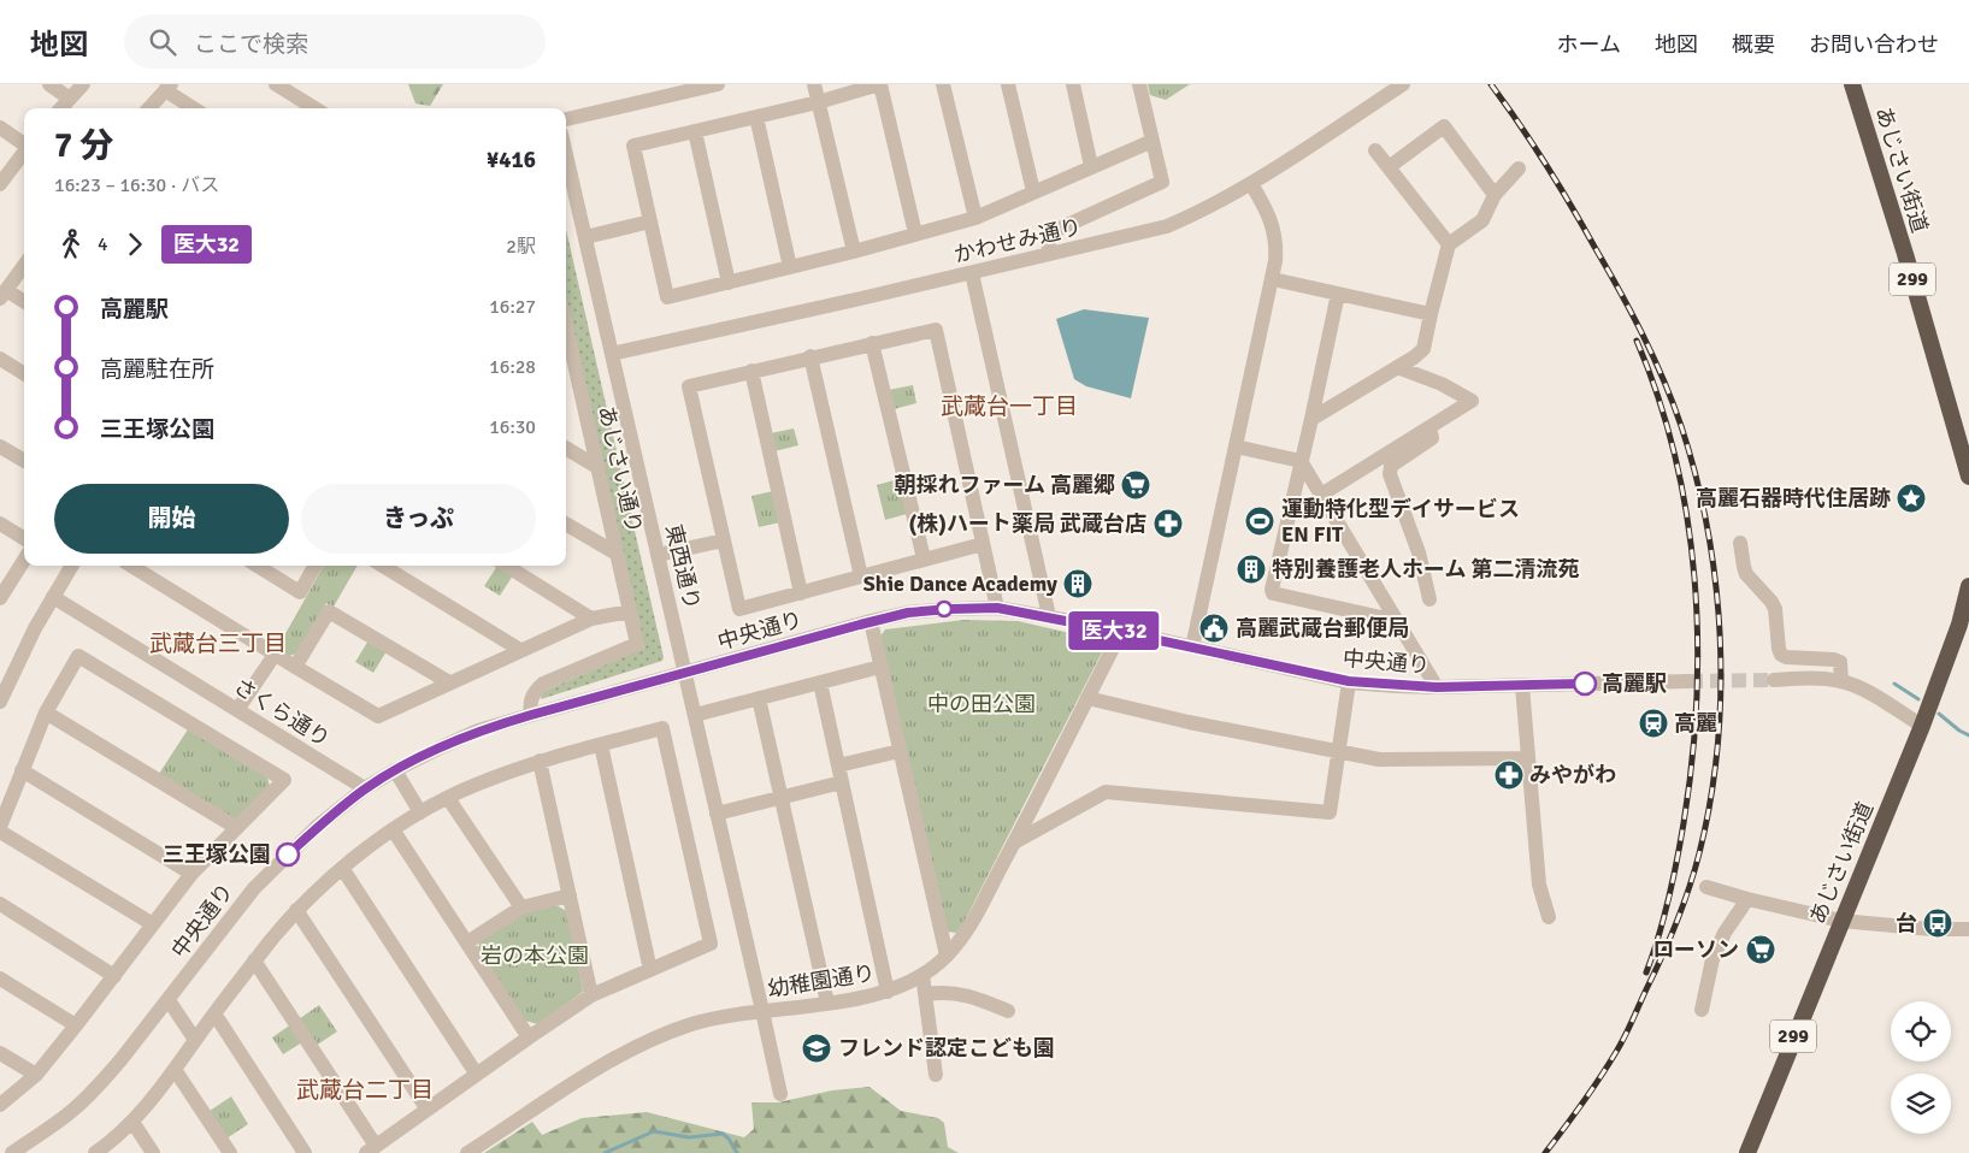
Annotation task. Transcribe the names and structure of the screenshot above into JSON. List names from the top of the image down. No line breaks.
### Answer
{"streets":{"highway":["あじさい街道","299"],"street":["かわせみ通り","あじさい通り","東西通り","中央通り","さくら通り","幼稚園通り"]},"crossings":[["かわせみ通り","東西通り"],["あじさい通り","中央通り"],["東西通り","中央通り"],["東西通り","幼稚園通り"],["中央通り","さくら通り"],["中央通り","幼稚園通り"]],"districts":["武蔵台一丁目","武蔵台三丁目","武蔵台二丁目"],"parks":["中の田公園","岩の本公園"],"places":{"supermarket":["朝採れファーム 高麗郷","ローソン"],"place":["高麗石器時代住居跡"],"sports":["運動特化型デイサービス EN FIT"],"pharmacy":["(株)ハート薬局 武蔵台店","みやがわ"],"building":["特別養護老人ホーム 第二清流苑","Shie Dance Academy"],"public building":["高麗武蔵台郵便局"],"other":["高麗駅","三王塚公園"],"station":["高麗"],"bus stop":["台"],"school or university":["フレンド認定こども園"]},"lines":["bus line 医大32"],"page":{"header":"地図","search":"ここで検索","nav":["ホーム","地図","概要","お問い合わせ"],"on_map":"医大32","heading":["7 分","16:23 – 16:30 · バス","¥416"],"legs":["4","医大32","2駅"],"list":[{"name":"高麗駅","value":"16:27"},{"name":"高麗駐在所","value":"16:28"},{"name":"三王塚公園","value":"16:30"}],"buttons":["開始","きっぷ"]}}
